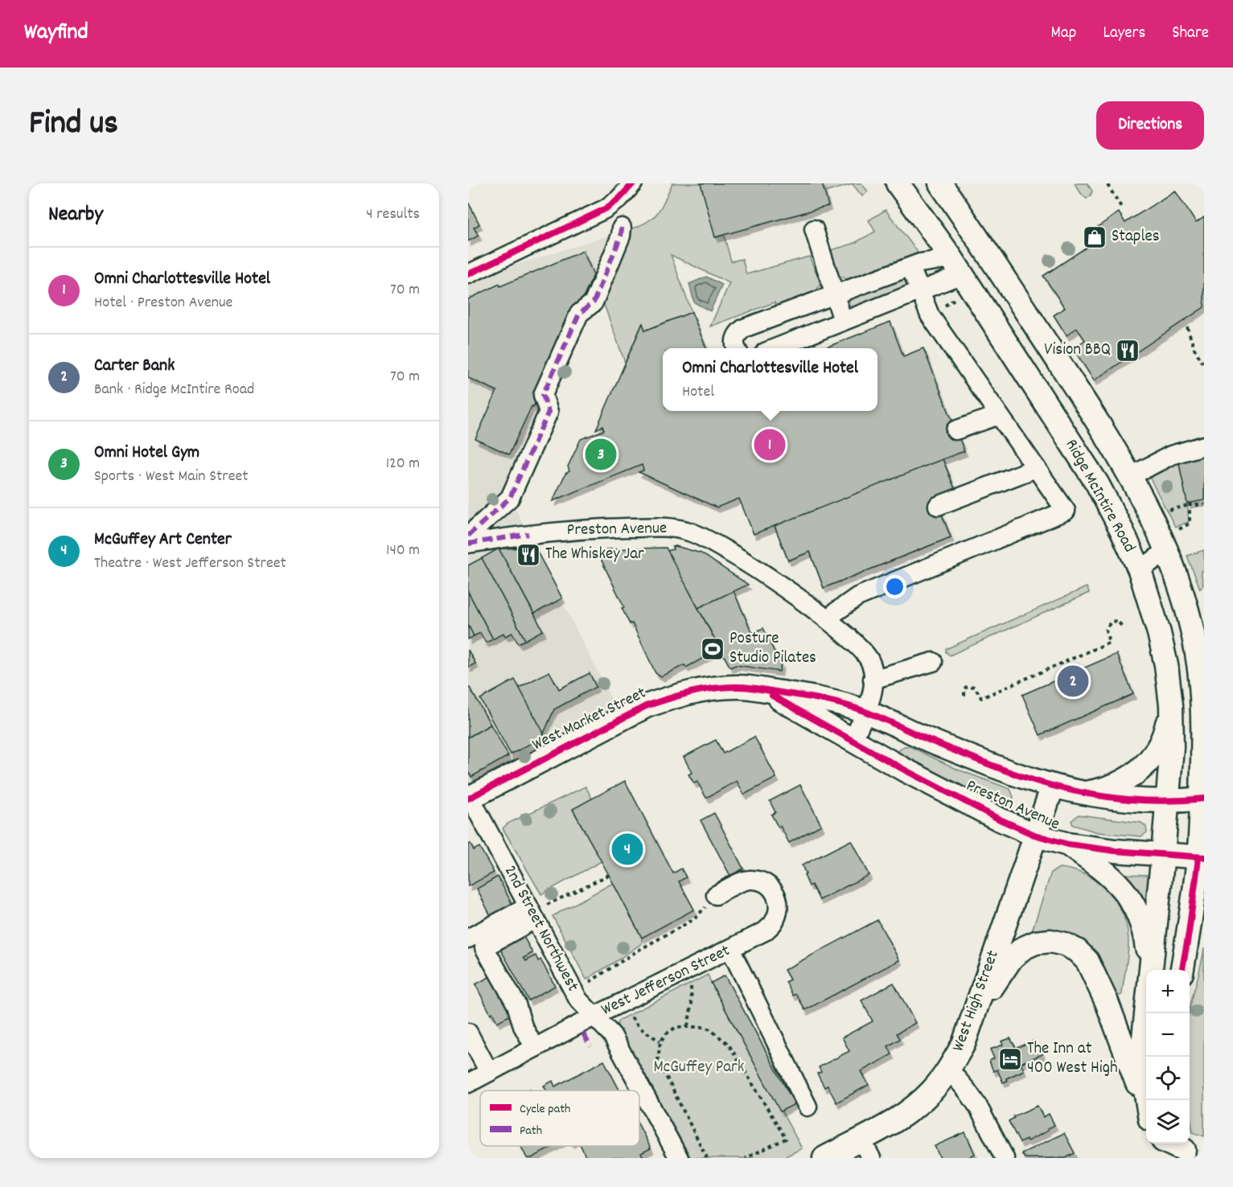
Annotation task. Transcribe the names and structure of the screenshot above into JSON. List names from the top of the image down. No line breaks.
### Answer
{"streets":{"main road":["Ridge McIntire Road","Preston Avenue","West Market Street","West High Street"],"street":["2nd Street Northwest","West Jefferson Street"]},"crossings":[["Ridge McIntire Road","Preston Avenue"],["Preston Avenue","West Market Street"],["Preston Avenue","West High Street"],["West Market Street","2nd Street Northwest"],["2nd Street Northwest","West Jefferson Street"]],"parks":["McGuffey Park"],"places":{"shop":["Staples"],"restaurant":["Vision BBQ","The Whiskey Jar"],"sports":["Posture Studio Pilates"],"hotel":["The Inn at 400 West High"]},"legend":["Cycle path","Path"],"page":{"header":"Wayfind","nav":["Map","Layers","Share"],"title":"Find us","buttons":"Directions","heading":["Nearby","4 results"],"list":[{"mark":"1","name":"Omni Charlottesville Hotel","note":"Hotel · Preston Avenue","value":"70 m"},{"mark":"2","name":"Carter Bank","note":"Bank · Ridge McIntire Road","value":"70 m"},{"mark":"3","name":"Omni Hotel Gym","note":"Sports · West Main Street","value":"120 m"},{"mark":"4","name":"McGuffey Art Center","note":"Theatre · West Jefferson Street","value":"140 m"}],"popup":["Omni Charlottesville Hotel","Hotel"],"pins":["1","3","2","4"],"map_buttons":["+","−"]}}
